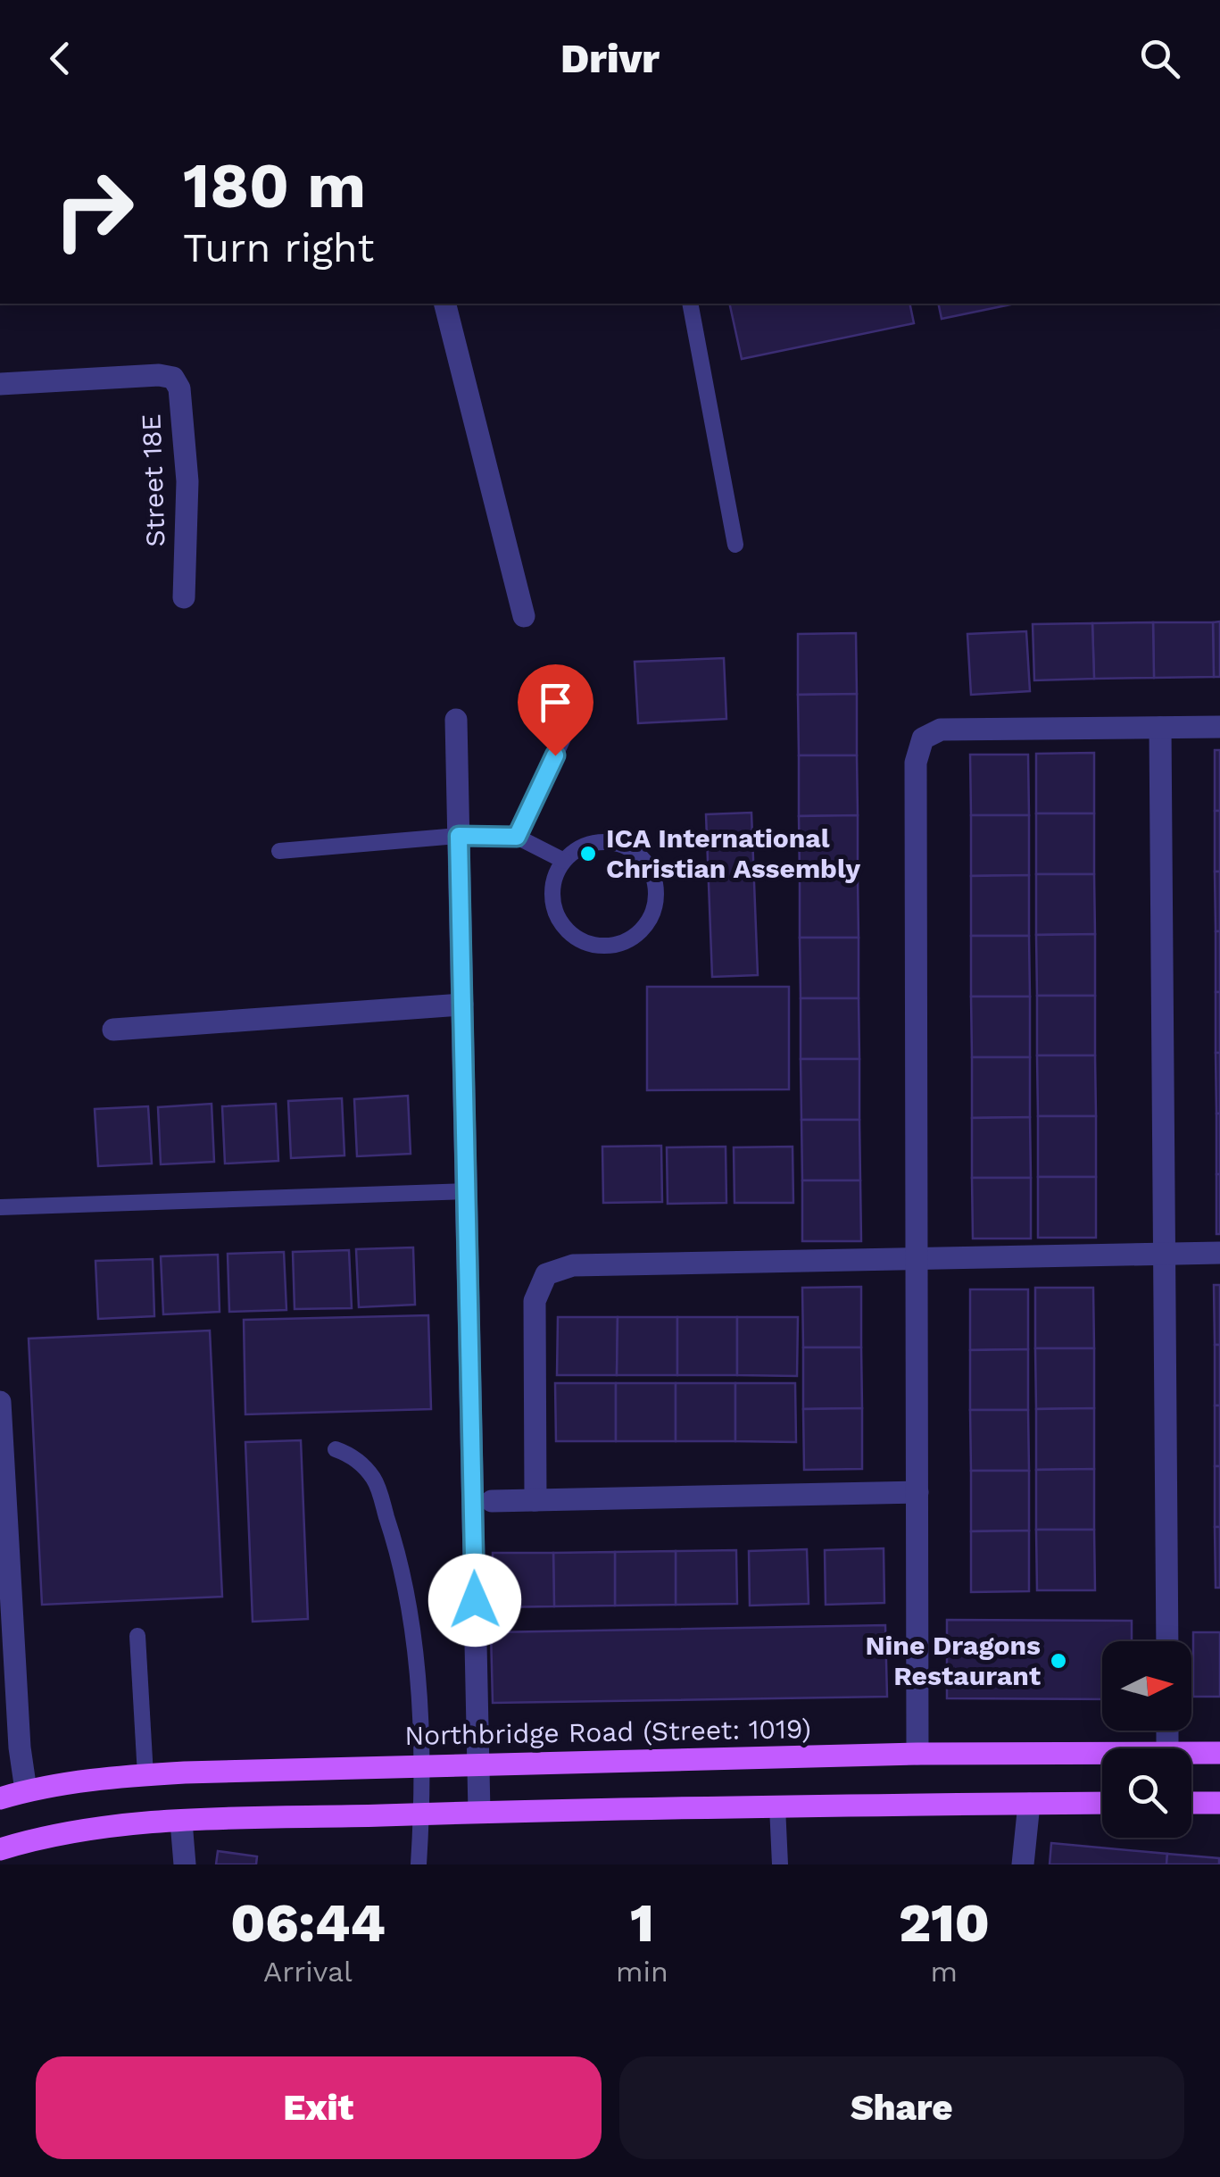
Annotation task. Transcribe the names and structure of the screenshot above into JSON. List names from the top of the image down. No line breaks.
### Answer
{"streets":{"main road":["Northbridge Road (Street: 1019)"],"street":["Street 18E"]},"places":["ICA International Christian Assembly","Nine Dragons Restaurant"],"north":"right","page":{"header":"Drivr","turn":["180 m","Turn right"],"eta":["06:44","Arrival","1","min","210","m"],"buttons":["Exit","Share"]}}
